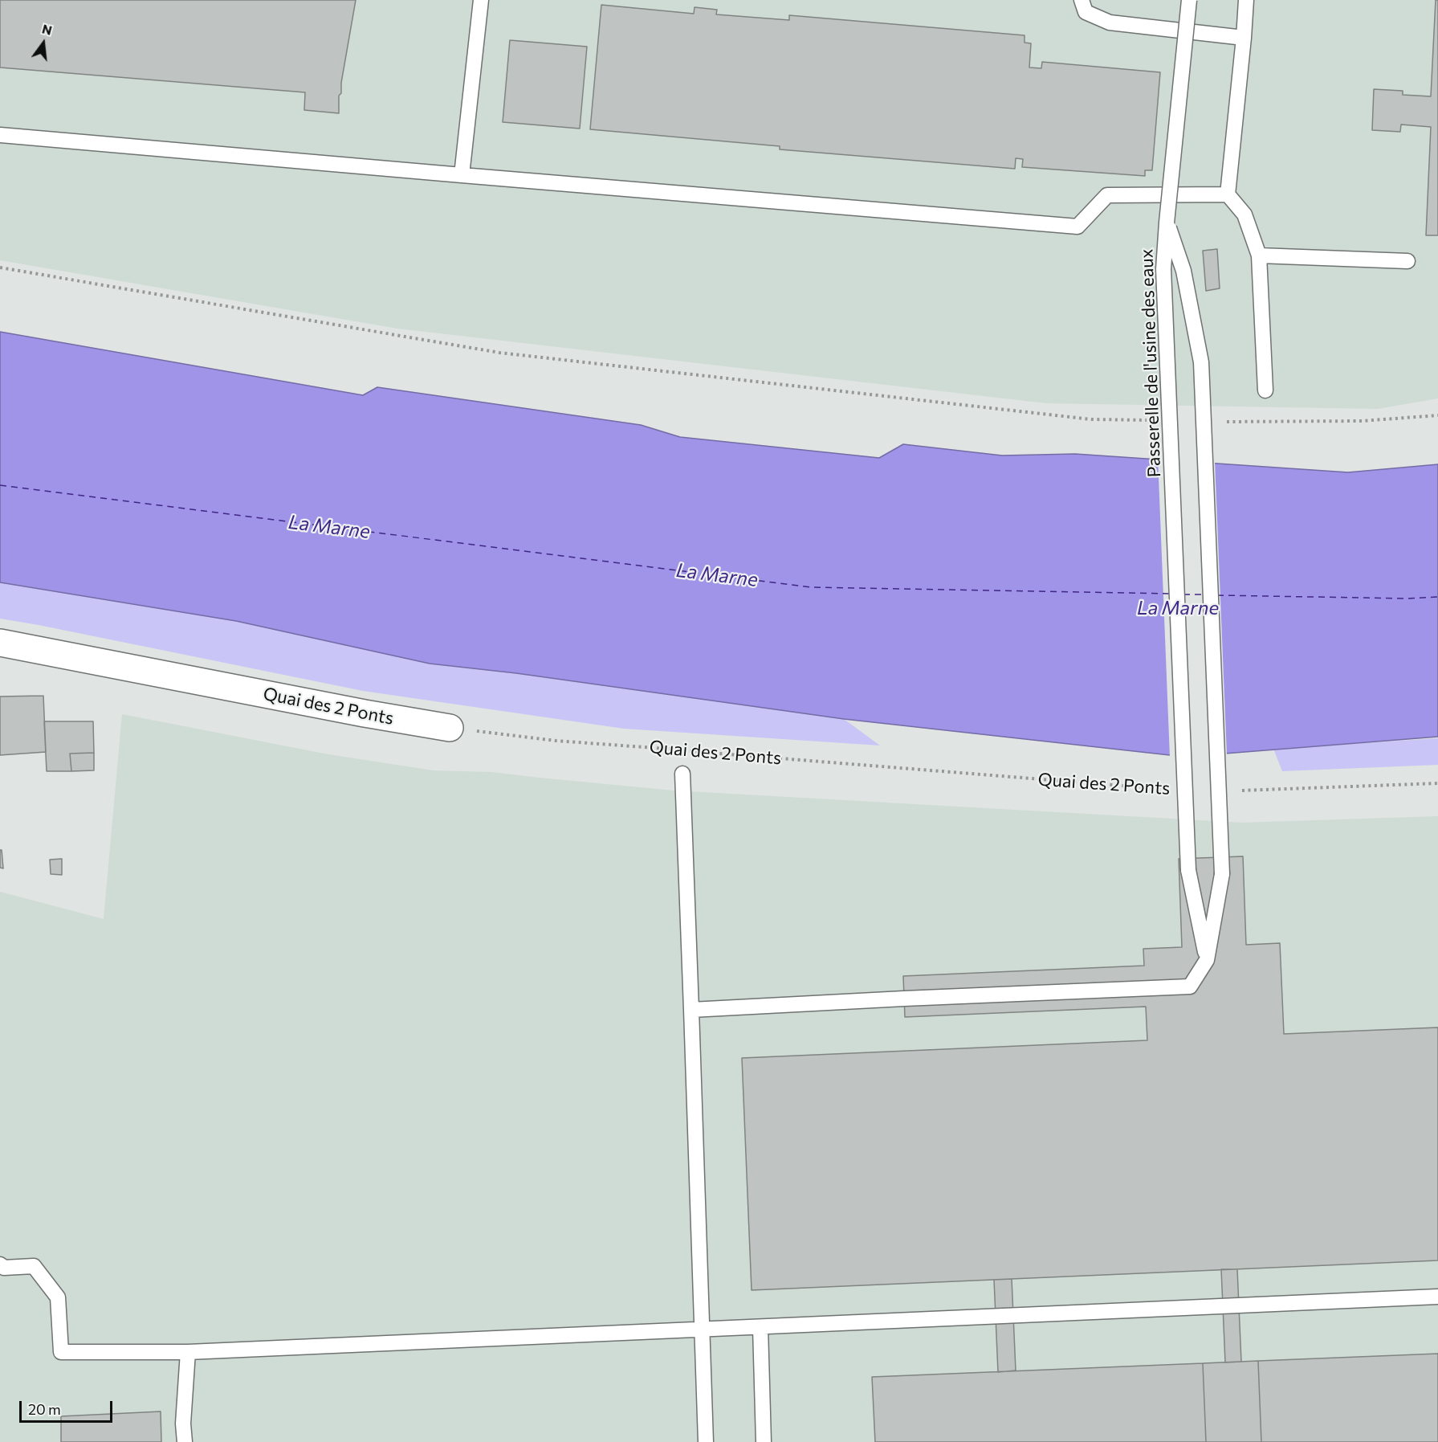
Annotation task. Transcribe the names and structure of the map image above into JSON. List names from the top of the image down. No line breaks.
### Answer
{"streets":{"street":["Quai des 2 Ponts"],"lane":["Passerelle de l'usine des eaux"]},"water":["La Marne"],"scale_bar":"20 m","north":"top"}
